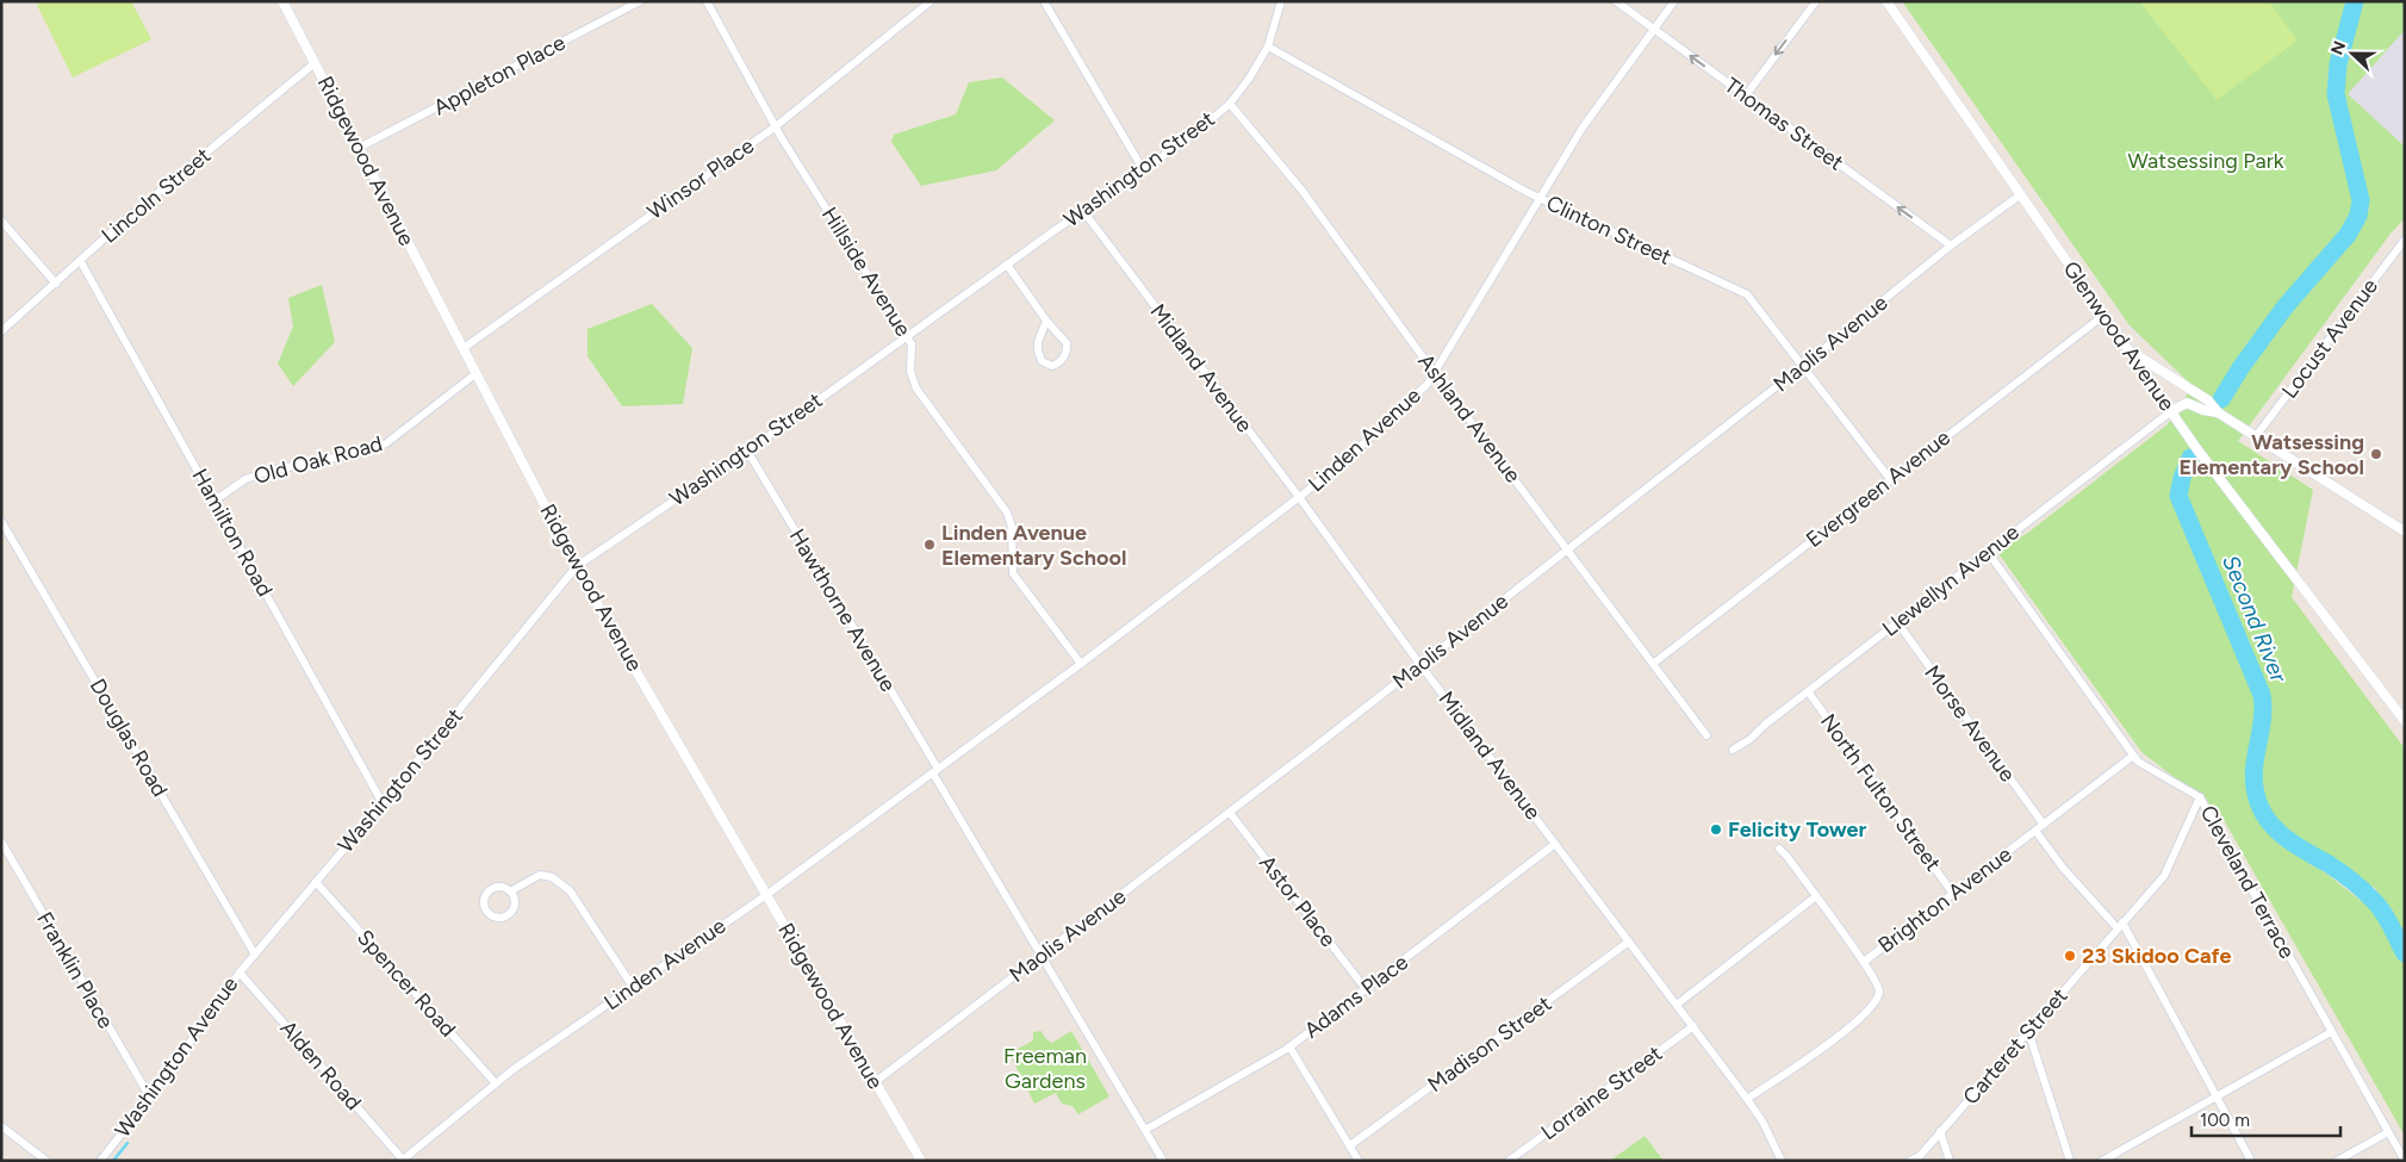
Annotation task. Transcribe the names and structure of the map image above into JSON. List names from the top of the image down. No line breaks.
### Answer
{"streets":{"street":["Appleton Place","Thomas Street","Ridgewood Avenue","Washington Street","Winsor Place","Lincoln Street","Clinton Street","Hillside Avenue","Glenwood Avenue","Locust Avenue","Maolis Avenue","Midland Avenue","Ashland Avenue","Linden Avenue","Old Oak Road","Evergreen Avenue","Hamilton Road","Llewellyn Avenue","Hawthorne Avenue","Morse Avenue","Douglas Road","North Fulton Street","Cleveland Terrace","Brighton Avenue","Astor Place","Franklin Place","Spencer Road","Adams Place","Madison Street","Carteret Street","Washington Avenue","Alden Road","Lorraine Street"]},"crossings":[["Appleton Place","Ridgewood Avenue"],["Thomas Street","Maolis Avenue"],["Thomas Street","Linden Avenue"],["Ridgewood Avenue","Washington Street"],["Ridgewood Avenue","Winsor Place"],["Ridgewood Avenue","Lincoln Street"],["Ridgewood Avenue","Maolis Avenue"],["Ridgewood Avenue","Linden Avenue"],["Ridgewood Avenue","Old Oak Road"],["Washington Street","Clinton Street"],["Washington Street","Hillside Avenue"],["Washington Street","Midland Avenue"],["Washington Street","Ashland Avenue"],["Washington Street","Hamilton Road"],["Washington Street","Hawthorne Avenue"],["Washington Street","Douglas Road"],["Washington Street","Spencer Road"],["Washington Street","Washington Avenue"],["Winsor Place","Hillside Avenue"],["Lincoln Street","Hamilton Road"],["Clinton Street","Maolis Avenue"],["Clinton Street","Linden Avenue"],["Clinton Street","Evergreen Avenue"],["Hillside Avenue","Linden Avenue"],["Glenwood Avenue","Maolis Avenue"],["Glenwood Avenue","Evergreen Avenue"],["Glenwood Avenue","Llewellyn Avenue"],["Maolis Avenue","Midland Avenue"],["Maolis Avenue","Ashland Avenue"],["Maolis Avenue","Hawthorne Avenue"],["Maolis Avenue","Astor Place"],["Midland Avenue","Linden Avenue"],["Midland Avenue","Brighton Avenue"],["Midland Avenue","Adams Place"],["Midland Avenue","Madison Street"],["Midland Avenue","Lorraine Street"],["Ashland Avenue","Linden Avenue"],["Ashland Avenue","Evergreen Avenue"],["Linden Avenue","Hawthorne Avenue"],["Linden Avenue","Spencer Road"],["Linden Avenue","Alden Road"],["Old Oak Road","Hamilton Road"],["Llewellyn Avenue","Morse Avenue"],["Llewellyn Avenue","North Fulton Street"],["Llewellyn Avenue","Cleveland Terrace"],["Hawthorne Avenue","Adams Place"],["Morse Avenue","Brighton Avenue"],["Douglas Road","Washington Avenue"],["North Fulton Street","Brighton Avenue"],["Cleveland Terrace","Brighton Avenue"],["Cleveland Terrace","Carteret Street"],["Astor Place","Adams Place"],["Franklin Place","Washington Avenue"],["Washington Avenue","Alden Road"]],"one_way":["Thomas Street"],"water":["Second River"],"parks":["Watsessing Park","Freeman Gardens"],"places":["Watsessing Elementary School","Linden Avenue Elementary School","Felicity Tower","23 Skidoo Cafe"],"scale_bar":"100 m","north":"left"}
